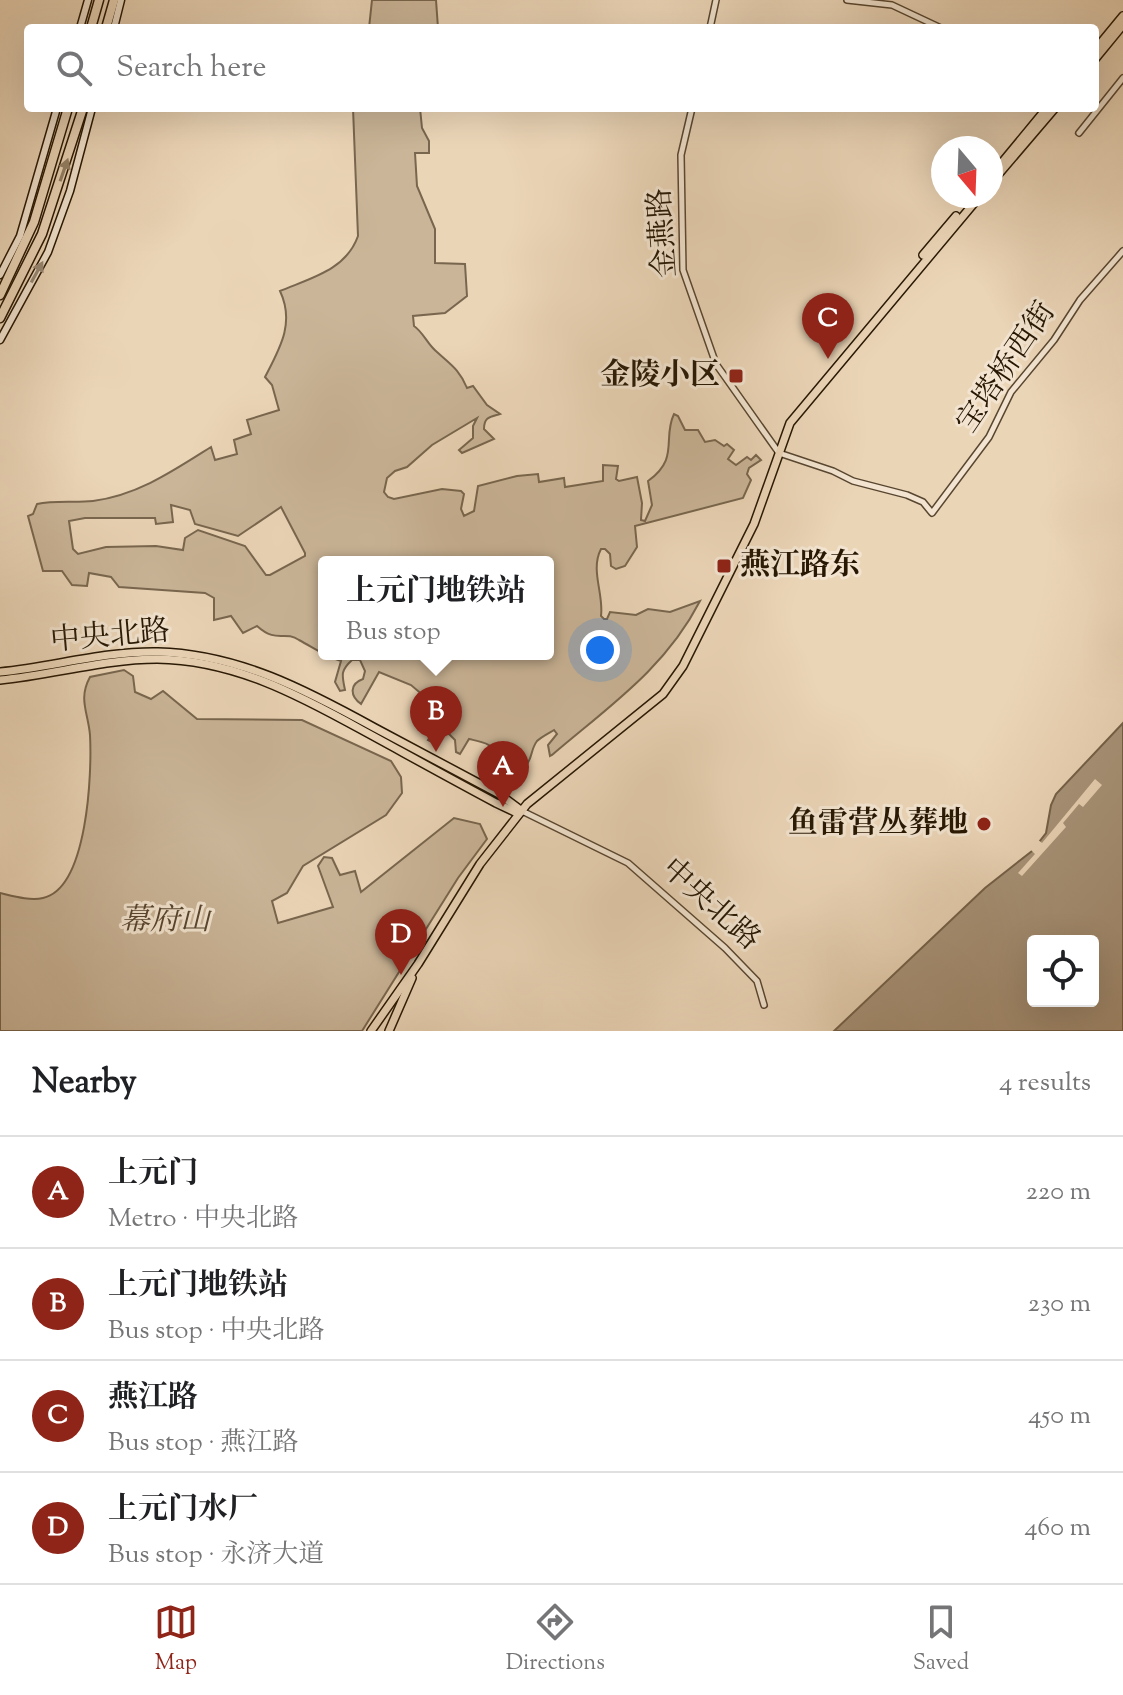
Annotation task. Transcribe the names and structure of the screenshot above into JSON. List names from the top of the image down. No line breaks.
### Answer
{"streets":{"main road":["中央北路"],"street":["金燕路","宝塔桥西街"]},"crossings":[["金燕路","宝塔桥西街"]],"parks":["幕府山"],"places":{"transit":["金陵小区","燕江路东"],"other":["鱼雷营丛葬地"]},"north":"bottom","page":{"search":"Search here","pins":["C","B","A","D"],"popup":["上元门地铁站","Bus stop"],"heading":["Nearby","4 results"],"list":[{"mark":"A","name":"上元门","note":"Metro · 中央北路","value":"220 m"},{"mark":"B","name":"上元门地铁站","note":"Bus stop · 中央北路","value":"230 m"},{"mark":"C","name":"燕江路","note":"Bus stop · 燕江路","value":"450 m"},{"mark":"D","name":"上元门水厂","note":"Bus stop · 永济大道","value":"460 m"}],"nav":["Map","Directions","Saved"]}}
